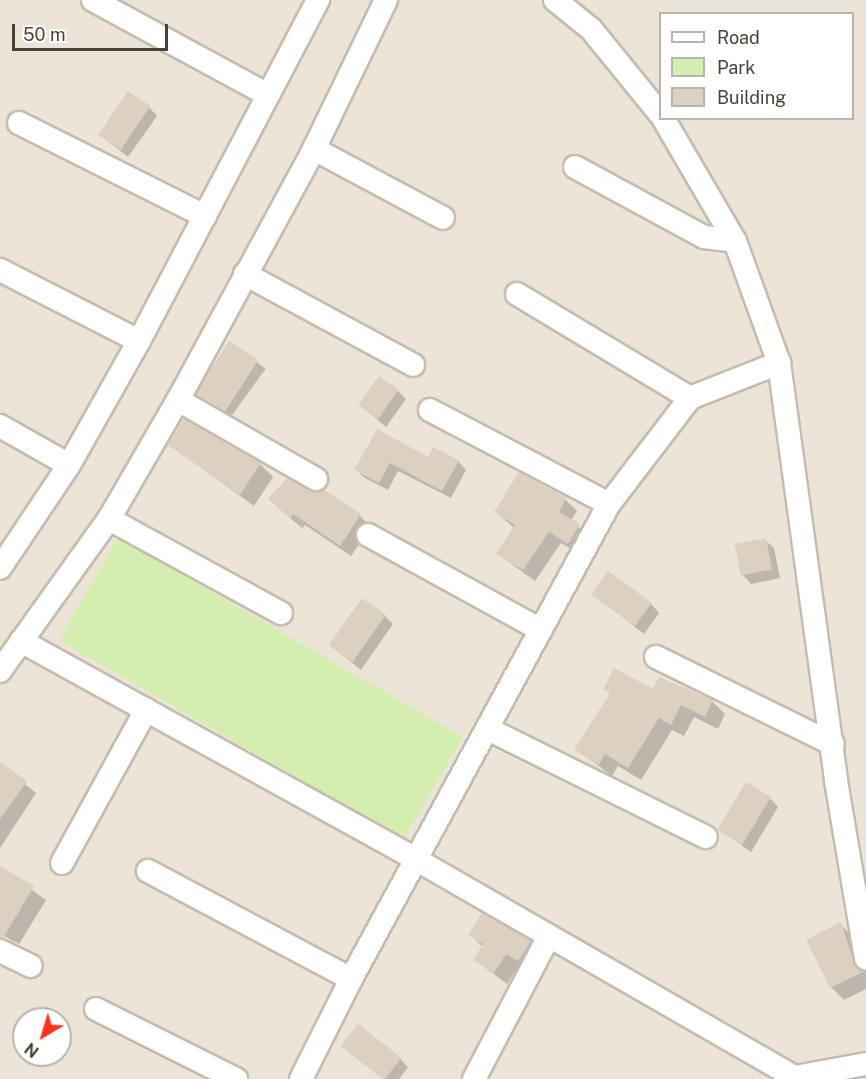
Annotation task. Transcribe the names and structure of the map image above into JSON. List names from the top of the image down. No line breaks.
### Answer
{"legend":["Road","Park","Building"],"scale_bar":"50 m","north":"bottom left"}
